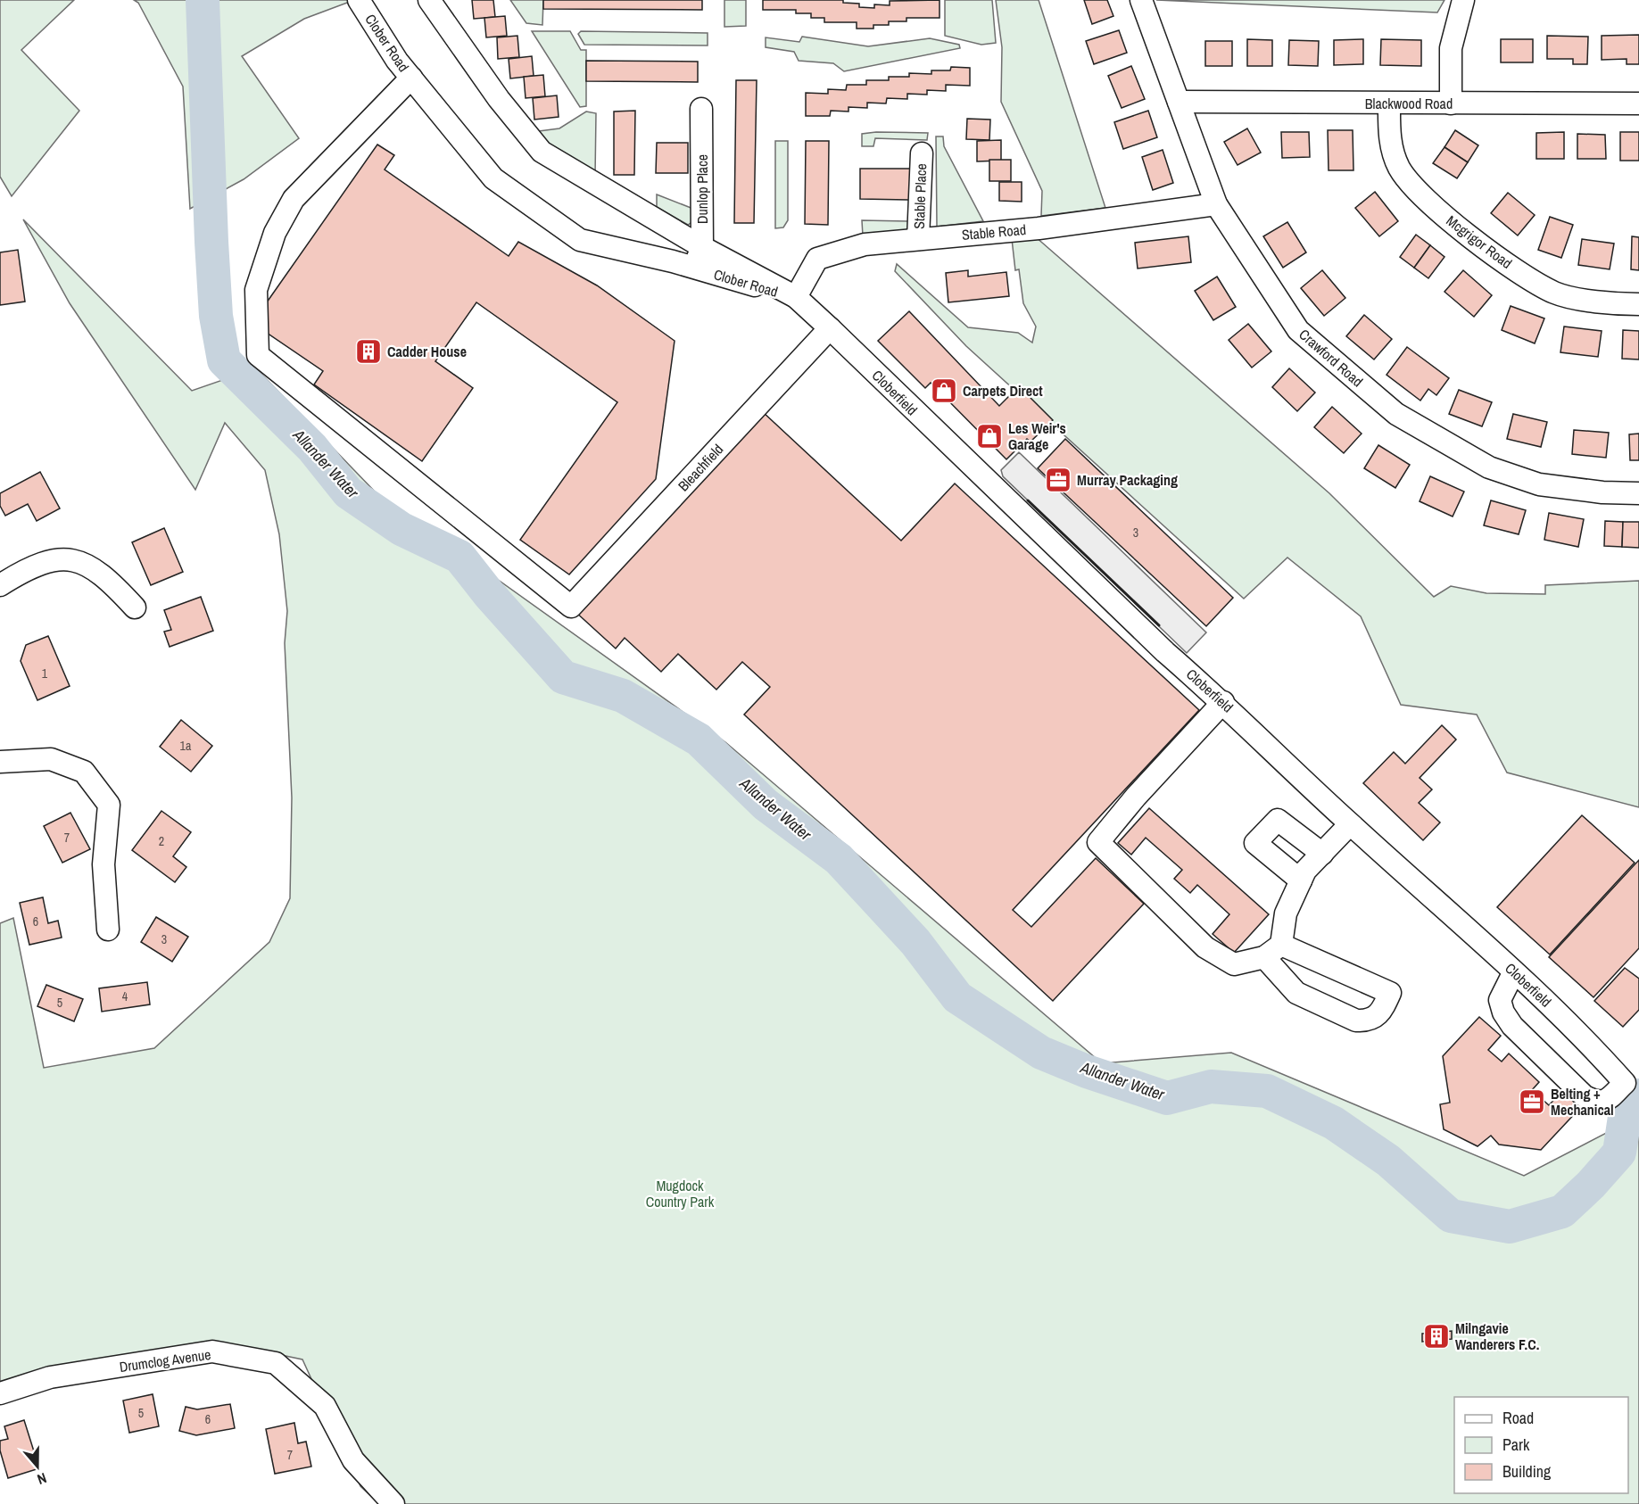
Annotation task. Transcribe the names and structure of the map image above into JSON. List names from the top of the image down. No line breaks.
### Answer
{"streets":{"street":["Clober Road","Blackwood Road","Dunlop Place","Stable Place","Stable Road","Mcgrigor Road","Crawford Road","Cloberfield","Bleachfield","Drumclog Avenue"]},"crossings":[["Clober Road","Dunlop Place"],["Clober Road","Stable Road"],["Clober Road","Cloberfield"],["Clober Road","Bleachfield"],["Blackwood Road","Mcgrigor Road"],["Blackwood Road","Crawford Road"],["Stable Place","Stable Road"],["Stable Road","Crawford Road"],["Stable Road","Cloberfield"],["Cloberfield","Bleachfield"]],"water":["Allander Water"],"parks":["Mugdock Country Park"],"places":{"building":["Cadder House","Milngavie Wanderers F.C."],"shop":["Carpets Direct","Les Weir's Garage"],"office":["Murray Packaging","Belting + Mechanical"]},"house_numbers":["3","1","1a","7","2","6","3","4","5","5","6","7"],"legend":["Road","Park","Building"],"north":"bottom"}
